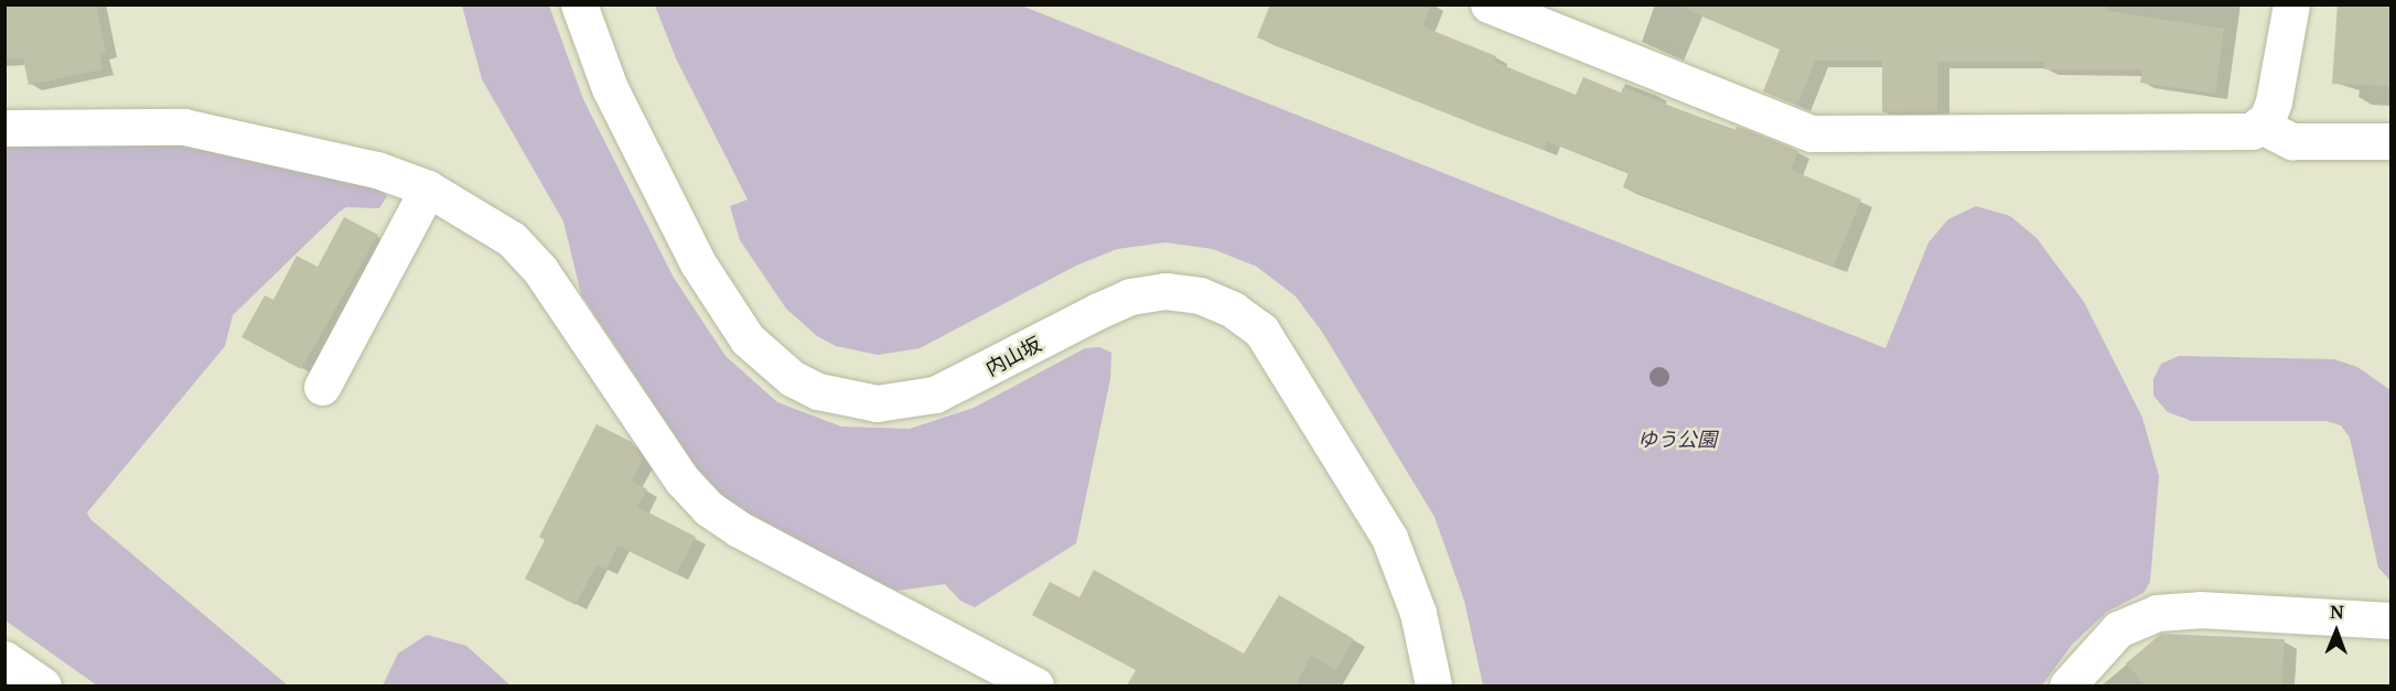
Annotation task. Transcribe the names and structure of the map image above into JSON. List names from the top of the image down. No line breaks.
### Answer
{"streets":{"street":["内山坂"]},"parks":["ゆう公園"],"north":"top"}
